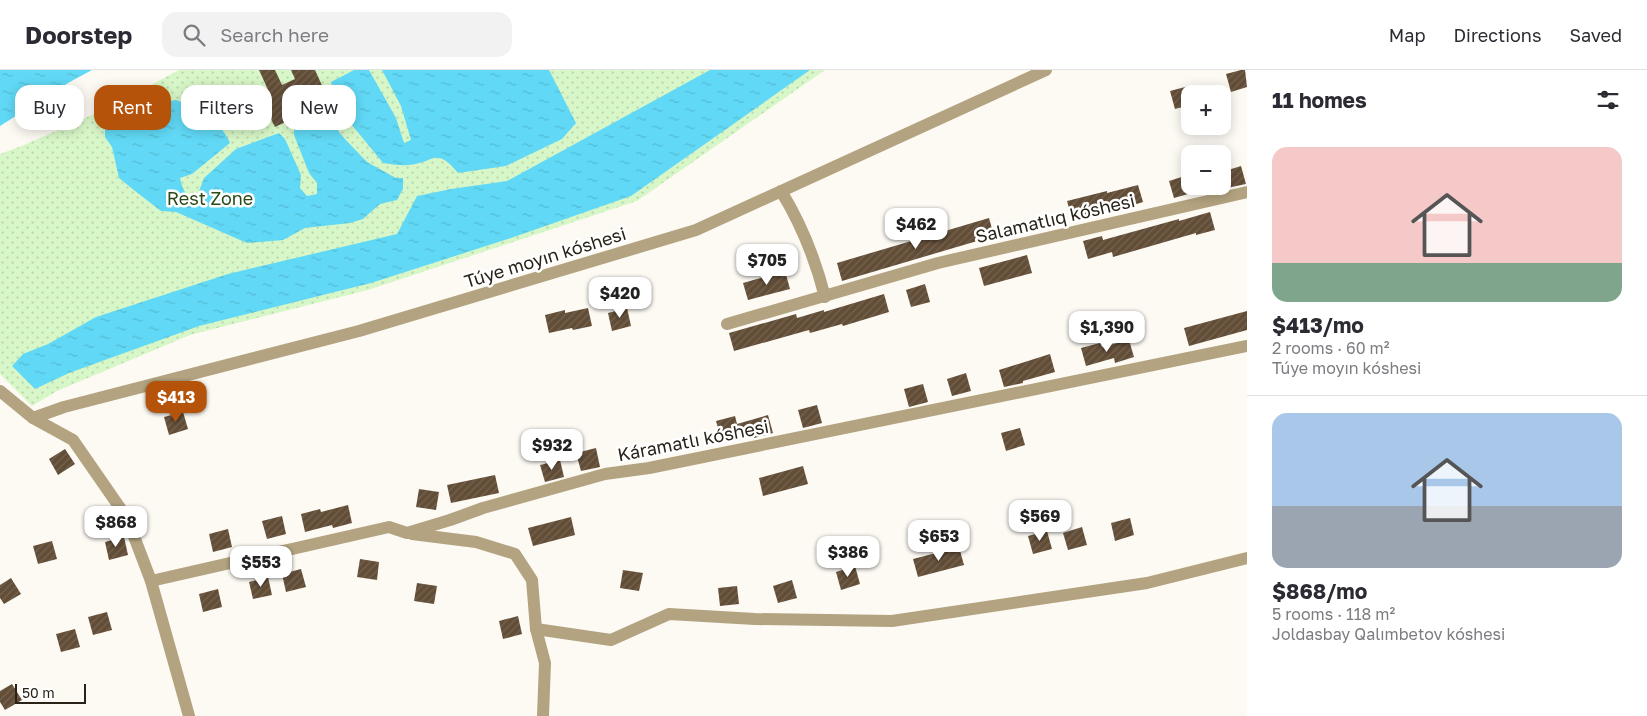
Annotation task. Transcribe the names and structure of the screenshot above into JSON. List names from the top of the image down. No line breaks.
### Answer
{"streets":{"street":["Salamatlıq kóshesi","Túye moyın kóshesi","Káramatlı kóshesi"]},"parks":["Rest Zone"],"scale_bar":"50 m","page":{"header":"Doorstep","search":"Search here","nav":["Map","Directions","Saved"],"heading":"11 homes","map_buttons":["+","−"],"chip":["Buy","Rent","Filters","New"],"list":[{"name":"$413/mo","note":"2 rooms · 60 m² · Túye moyın kóshesi"},{"name":"$868/mo","note":"5 rooms · 118 m² · Joldasbay Qalımbetov kóshesi"}],"price":["$462","$705","$420","$1,390","$413","$932","$569","$868","$653","$386","$553"],"scale":"50 m"}}
